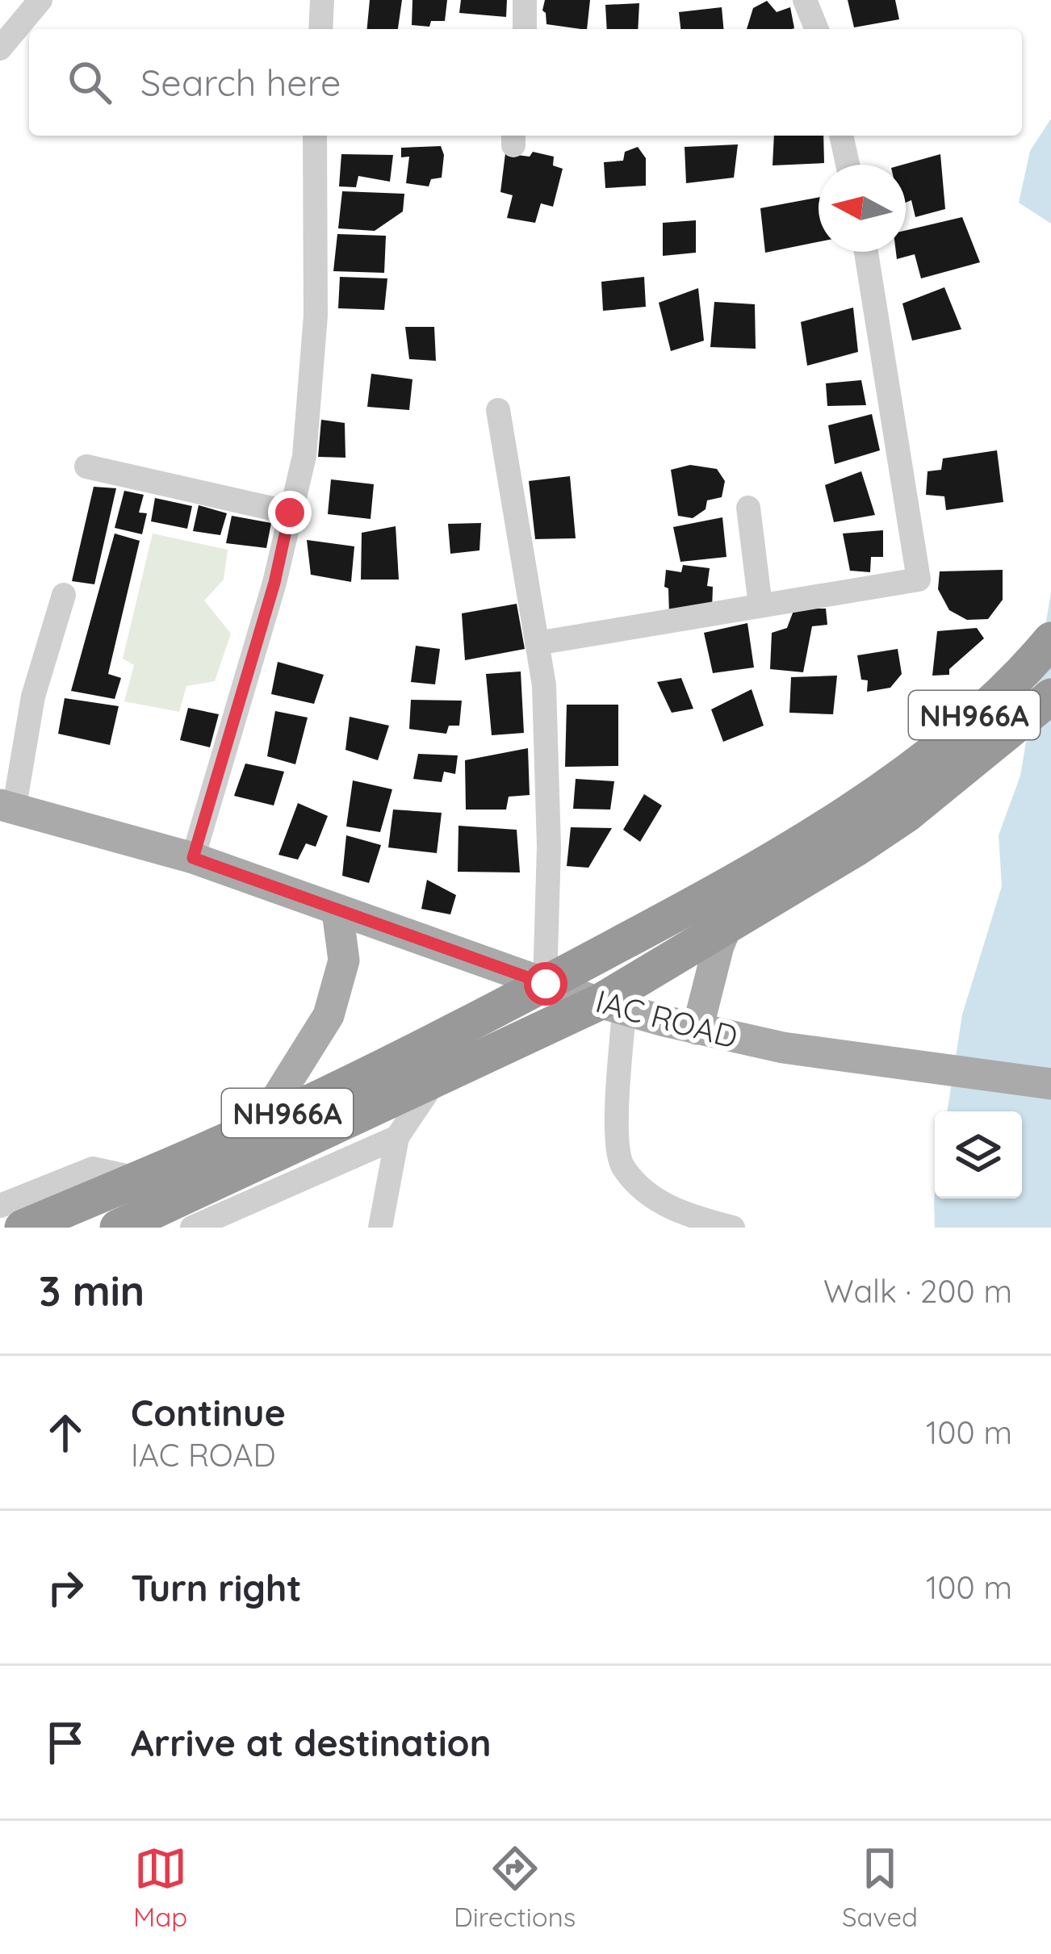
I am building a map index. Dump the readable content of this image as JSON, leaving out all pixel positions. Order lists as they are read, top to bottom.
{
  "streets": {
    "highway": ["NH966A"],
    "main road": ["IAC ROAD"]
  },
  "crossings": [
    ["NH966A", "IAC ROAD"]
  ],
  "north": "left",
  "page": {
    "search": "Search here",
    "heading": ["3 min", "Walk · 200 m"],
    "list": [
      ["Continue", "IAC ROAD", "100 m"],
      ["Turn right", "100 m"],
      "Arrive at destination"
    ],
    "nav": ["Map", "Directions", "Saved"]
  }
}
